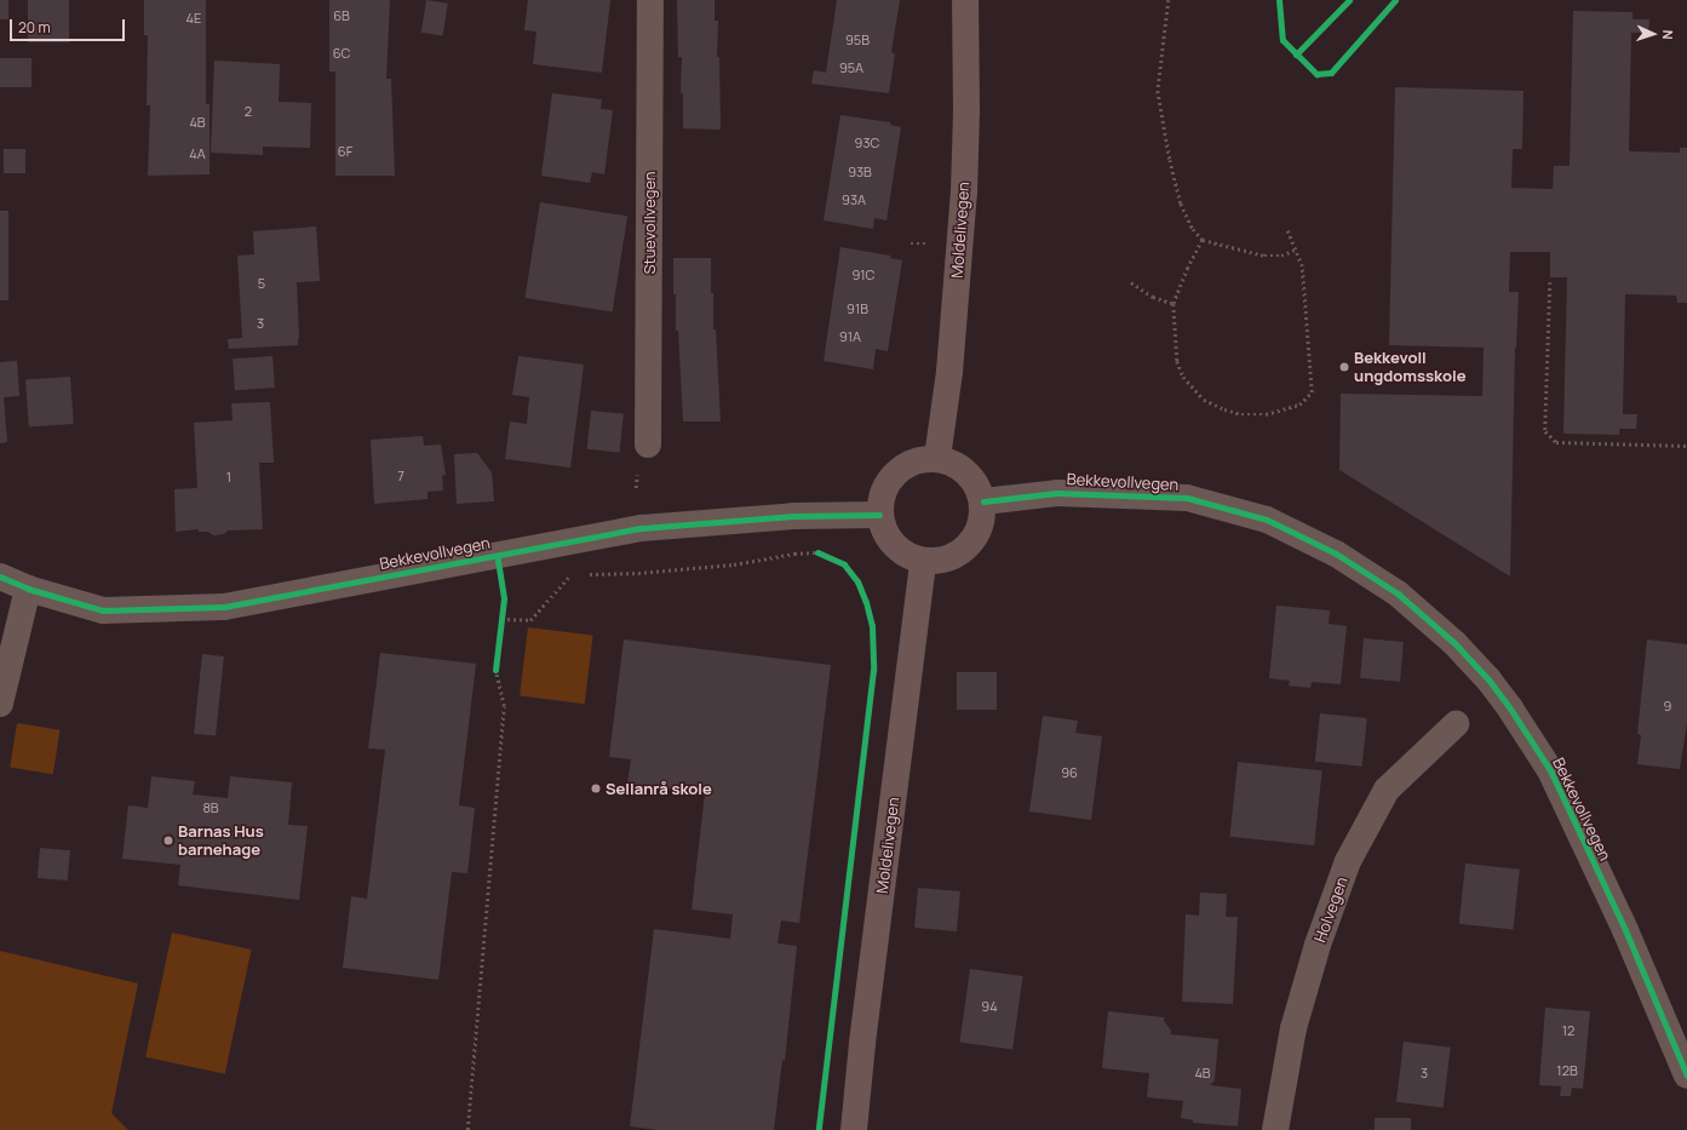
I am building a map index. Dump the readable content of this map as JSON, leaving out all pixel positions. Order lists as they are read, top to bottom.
{
  "streets": {
    "main road": ["Moldelivegen"],
    "street": ["Stuevollvegen", "Bekkevollvegen", "Holvegen"]
  },
  "crossings": [
    ["Moldelivegen", "Bekkevollvegen"]
  ],
  "places": ["Bekkevoll ungdomsskole", "Sellanrå skole", "Barnas Hus barnehage"],
  "house_numbers": [
    "6B",
    "4E",
    "95B",
    "6C",
    "95A",
    "2",
    "4B",
    "93C",
    "6F",
    "4A",
    "93B",
    "93A",
    "91C",
    "5",
    "91B",
    "3",
    "91A",
    "7",
    "1",
    "9",
    "96",
    "8B",
    "94",
    "12",
    "12B",
    "4B",
    "3"
  ],
  "scale_bar": "20 m",
  "north": "right"
}
